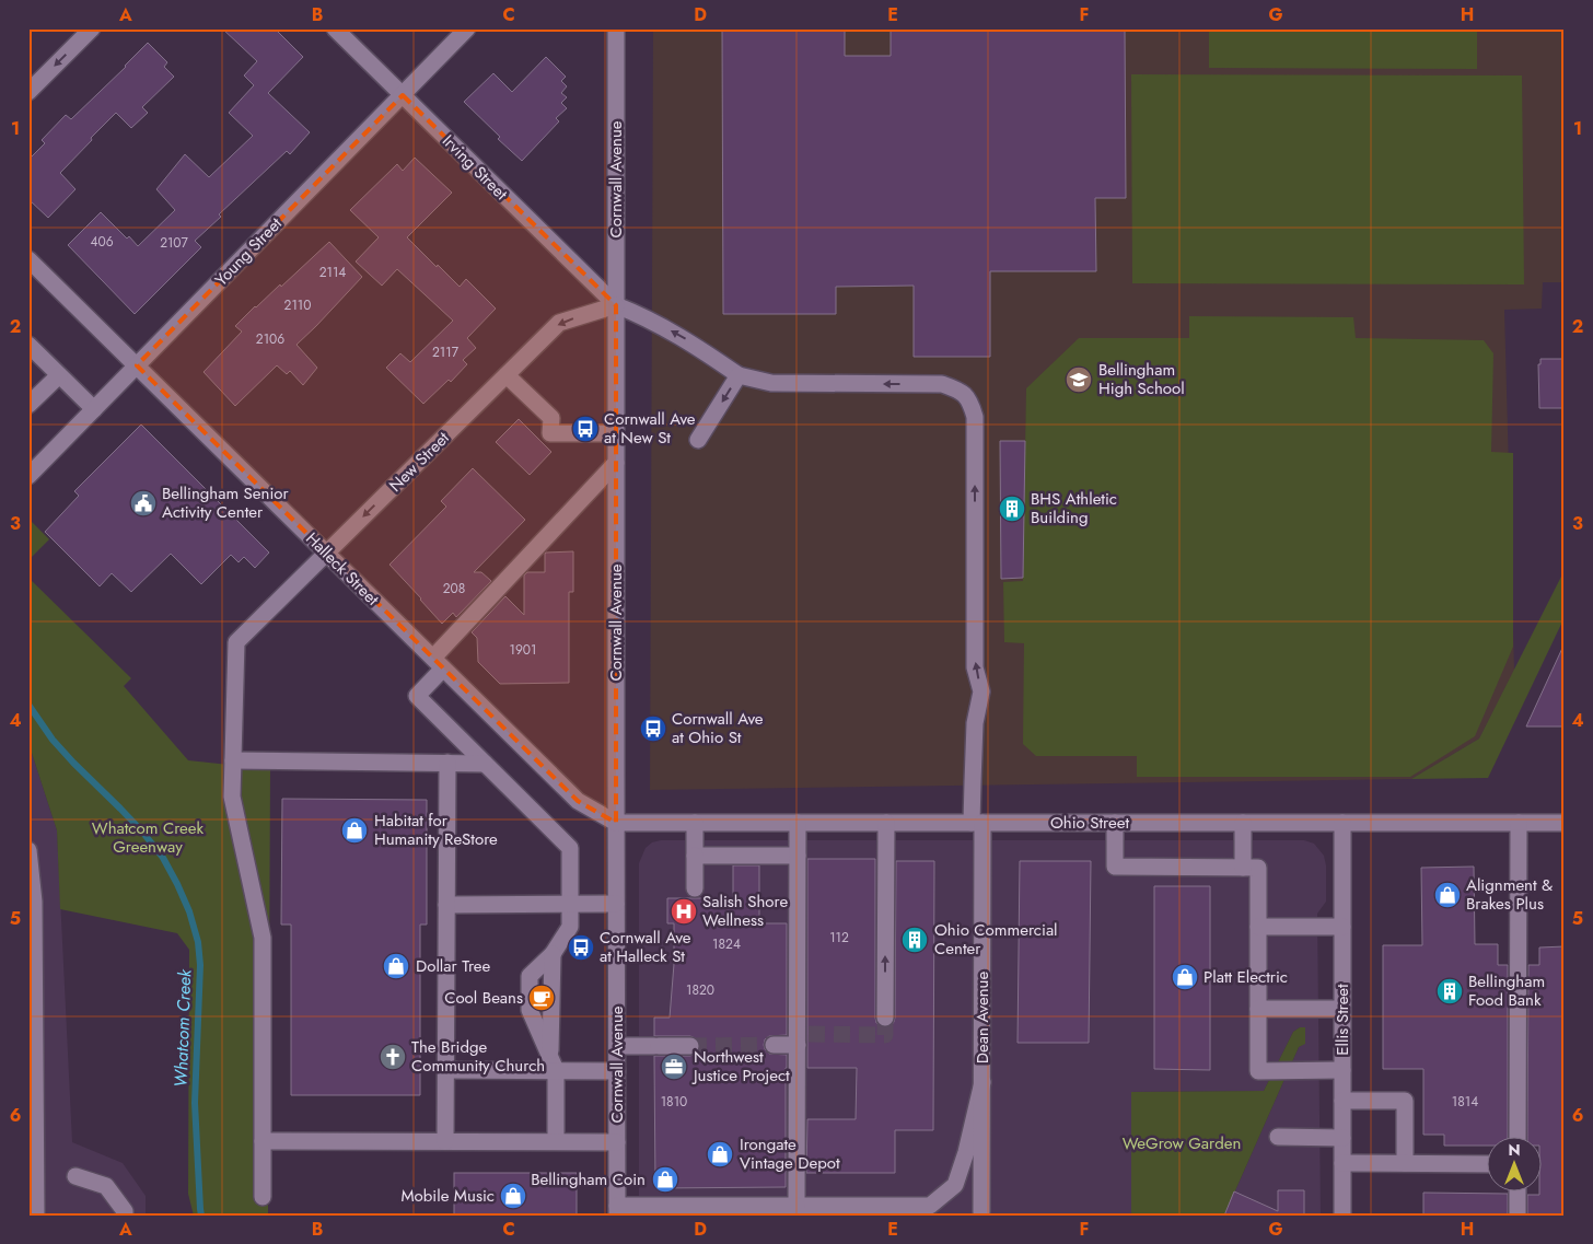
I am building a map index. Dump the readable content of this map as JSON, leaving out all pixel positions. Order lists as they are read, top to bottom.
{
  "streets": {
    "street": [
      "Irving Street",
      "Cornwall Avenue",
      "Young Street",
      "New Street",
      "Halleck Street",
      "Ohio Street",
      "Dean Avenue",
      "Ellis Street"
    ]
  },
  "crossings": [
    ["Irving Street", "Cornwall Avenue"],
    ["Irving Street", "Young Street"],
    ["Irving Street", "New Street"],
    ["Cornwall Avenue", "New Street"],
    ["Cornwall Avenue", "Halleck Street"],
    ["Cornwall Avenue", "Ohio Street"],
    ["Young Street", "Halleck Street"],
    ["New Street", "Halleck Street"],
    ["Halleck Street", "Ohio Street"],
    ["Ohio Street", "Dean Avenue"],
    ["Ohio Street", "Ellis Street"]
  ],
  "water": ["Whatcom Creek"],
  "parks": ["Whatcom Creek Greenway", "WeGrow Garden"],
  "places": {
    "school or university": ["Bellingham High School"],
    "bus stop": ["Cornwall Ave at New St", "Cornwall Ave at Ohio St", "Cornwall Ave at Halleck St"],
    "public building": ["Bellingham Senior Activity Center"],
    "building": ["BHS Athletic Building", "Ohio Commercial Center", "Bellingham Food Bank"],
    "shop": [
      "Habitat for Humanity ReStore",
      "Alignment & Brakes Plus",
      "Dollar Tree",
      "Platt Electric",
      "Irongate Vintage Depot",
      "Bellingham Coin",
      "Mobile Music"
    ],
    "hospital": ["Salish Shore Wellness"],
    "cafe": ["Cool Beans"],
    "church": ["The Bridge Community Church"],
    "office": ["Northwest Justice Project"]
  },
  "house_numbers": [
    "406",
    "2107",
    "2114",
    "2110",
    "2106",
    "2117",
    "208",
    "1901",
    "112",
    "1824",
    "1820",
    "1810",
    "1814"
  ],
  "north": "top",
  "grid": {
    "columns": [
      "A",
      "B",
      "C",
      "D",
      "E",
      "F",
      "G",
      "H"
    ],
    "rows": [
      "1",
      "2",
      "3",
      "4",
      "5",
      "6"
    ]
  }
}
